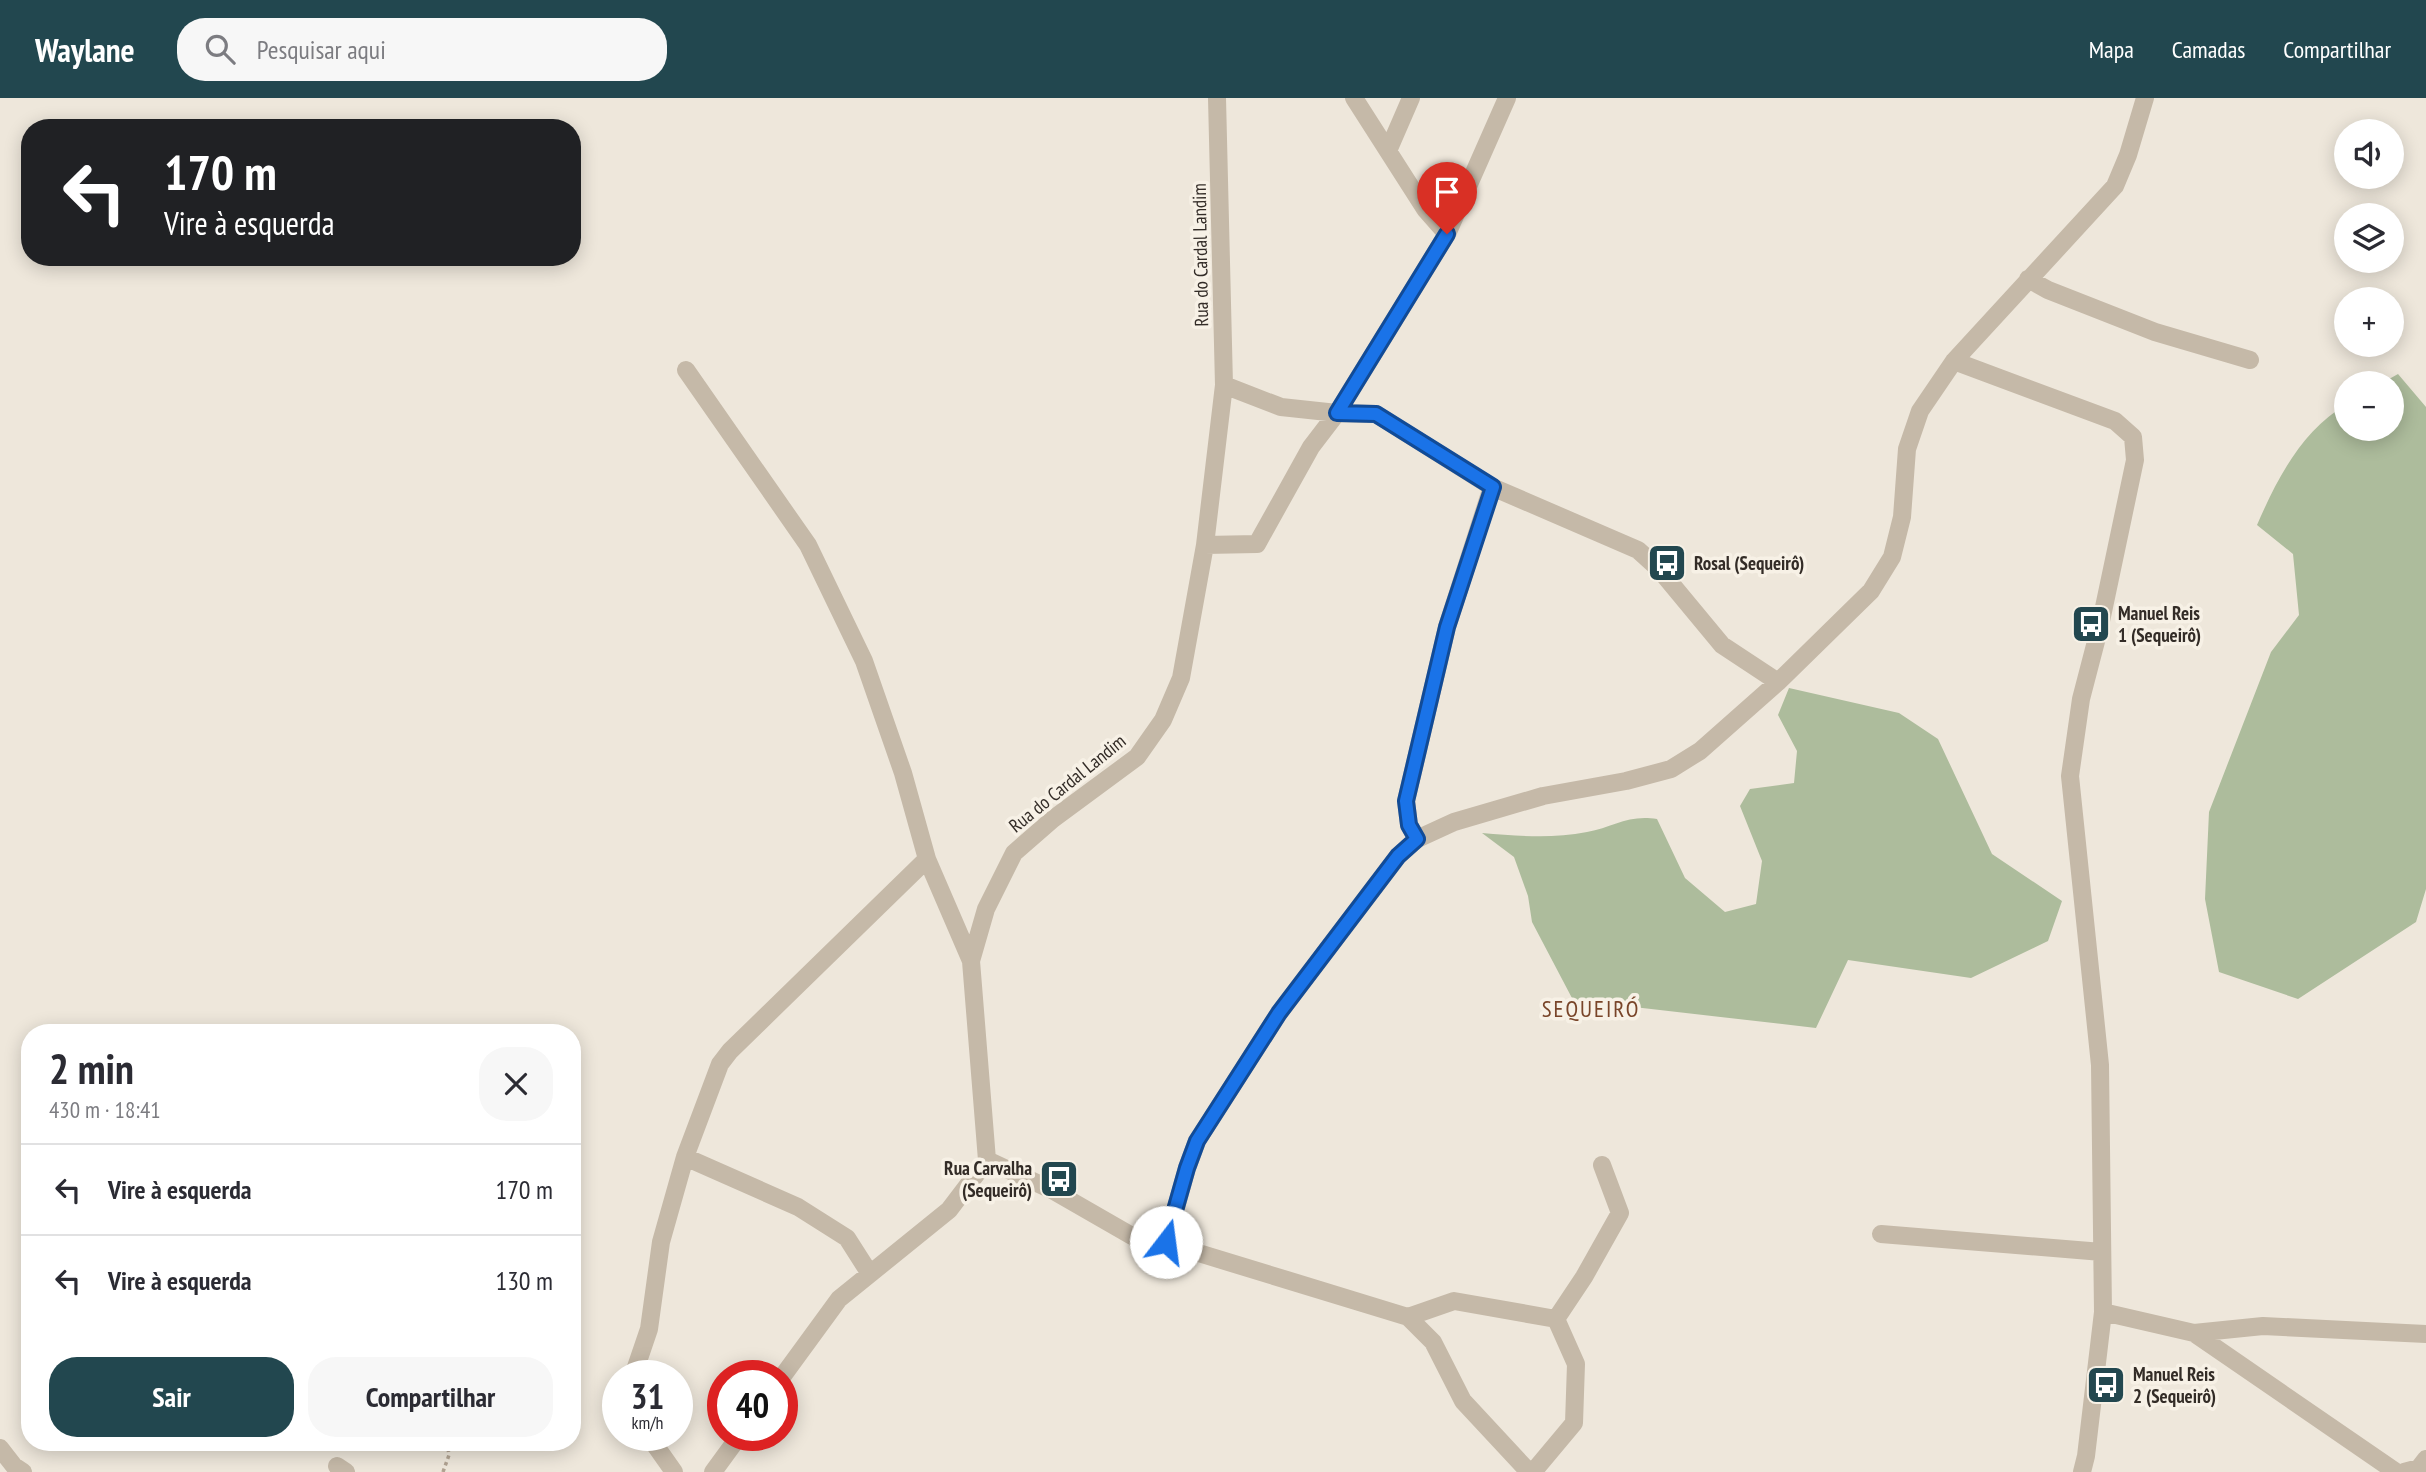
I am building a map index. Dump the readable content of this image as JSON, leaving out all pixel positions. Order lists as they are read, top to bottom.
{
  "streets": {
    "street": ["Rua do Cardal Landim"]
  },
  "districts": ["SEQUEIRÓ"],
  "places": {
    "bus stop": [
      "Rosal (Sequeirô)",
      "Manuel Reis 1 (Sequeirô)",
      "Rua Carvalha (Sequeirô)",
      "Manuel Reis 2 (Sequeirô)"
    ]
  },
  "page": {
    "header": "Waylane",
    "search": "Pesquisar aqui",
    "nav": ["Mapa", "Camadas", "Compartilhar"],
    "map_buttons": ["+", "−"],
    "turn": ["170 m", "Vire à esquerda"],
    "heading": ["2 min", "430 m · 18:41"],
    "list": [
      {
        "name": "Vire à esquerda",
        "value": "170 m"
      },
      {
        "name": "Vire à esquerda",
        "value": "130 m"
      }
    ],
    "buttons": ["Sair", "Compartilhar"],
    "speed": "31 km/h",
    "limit": "40"
  }
}
